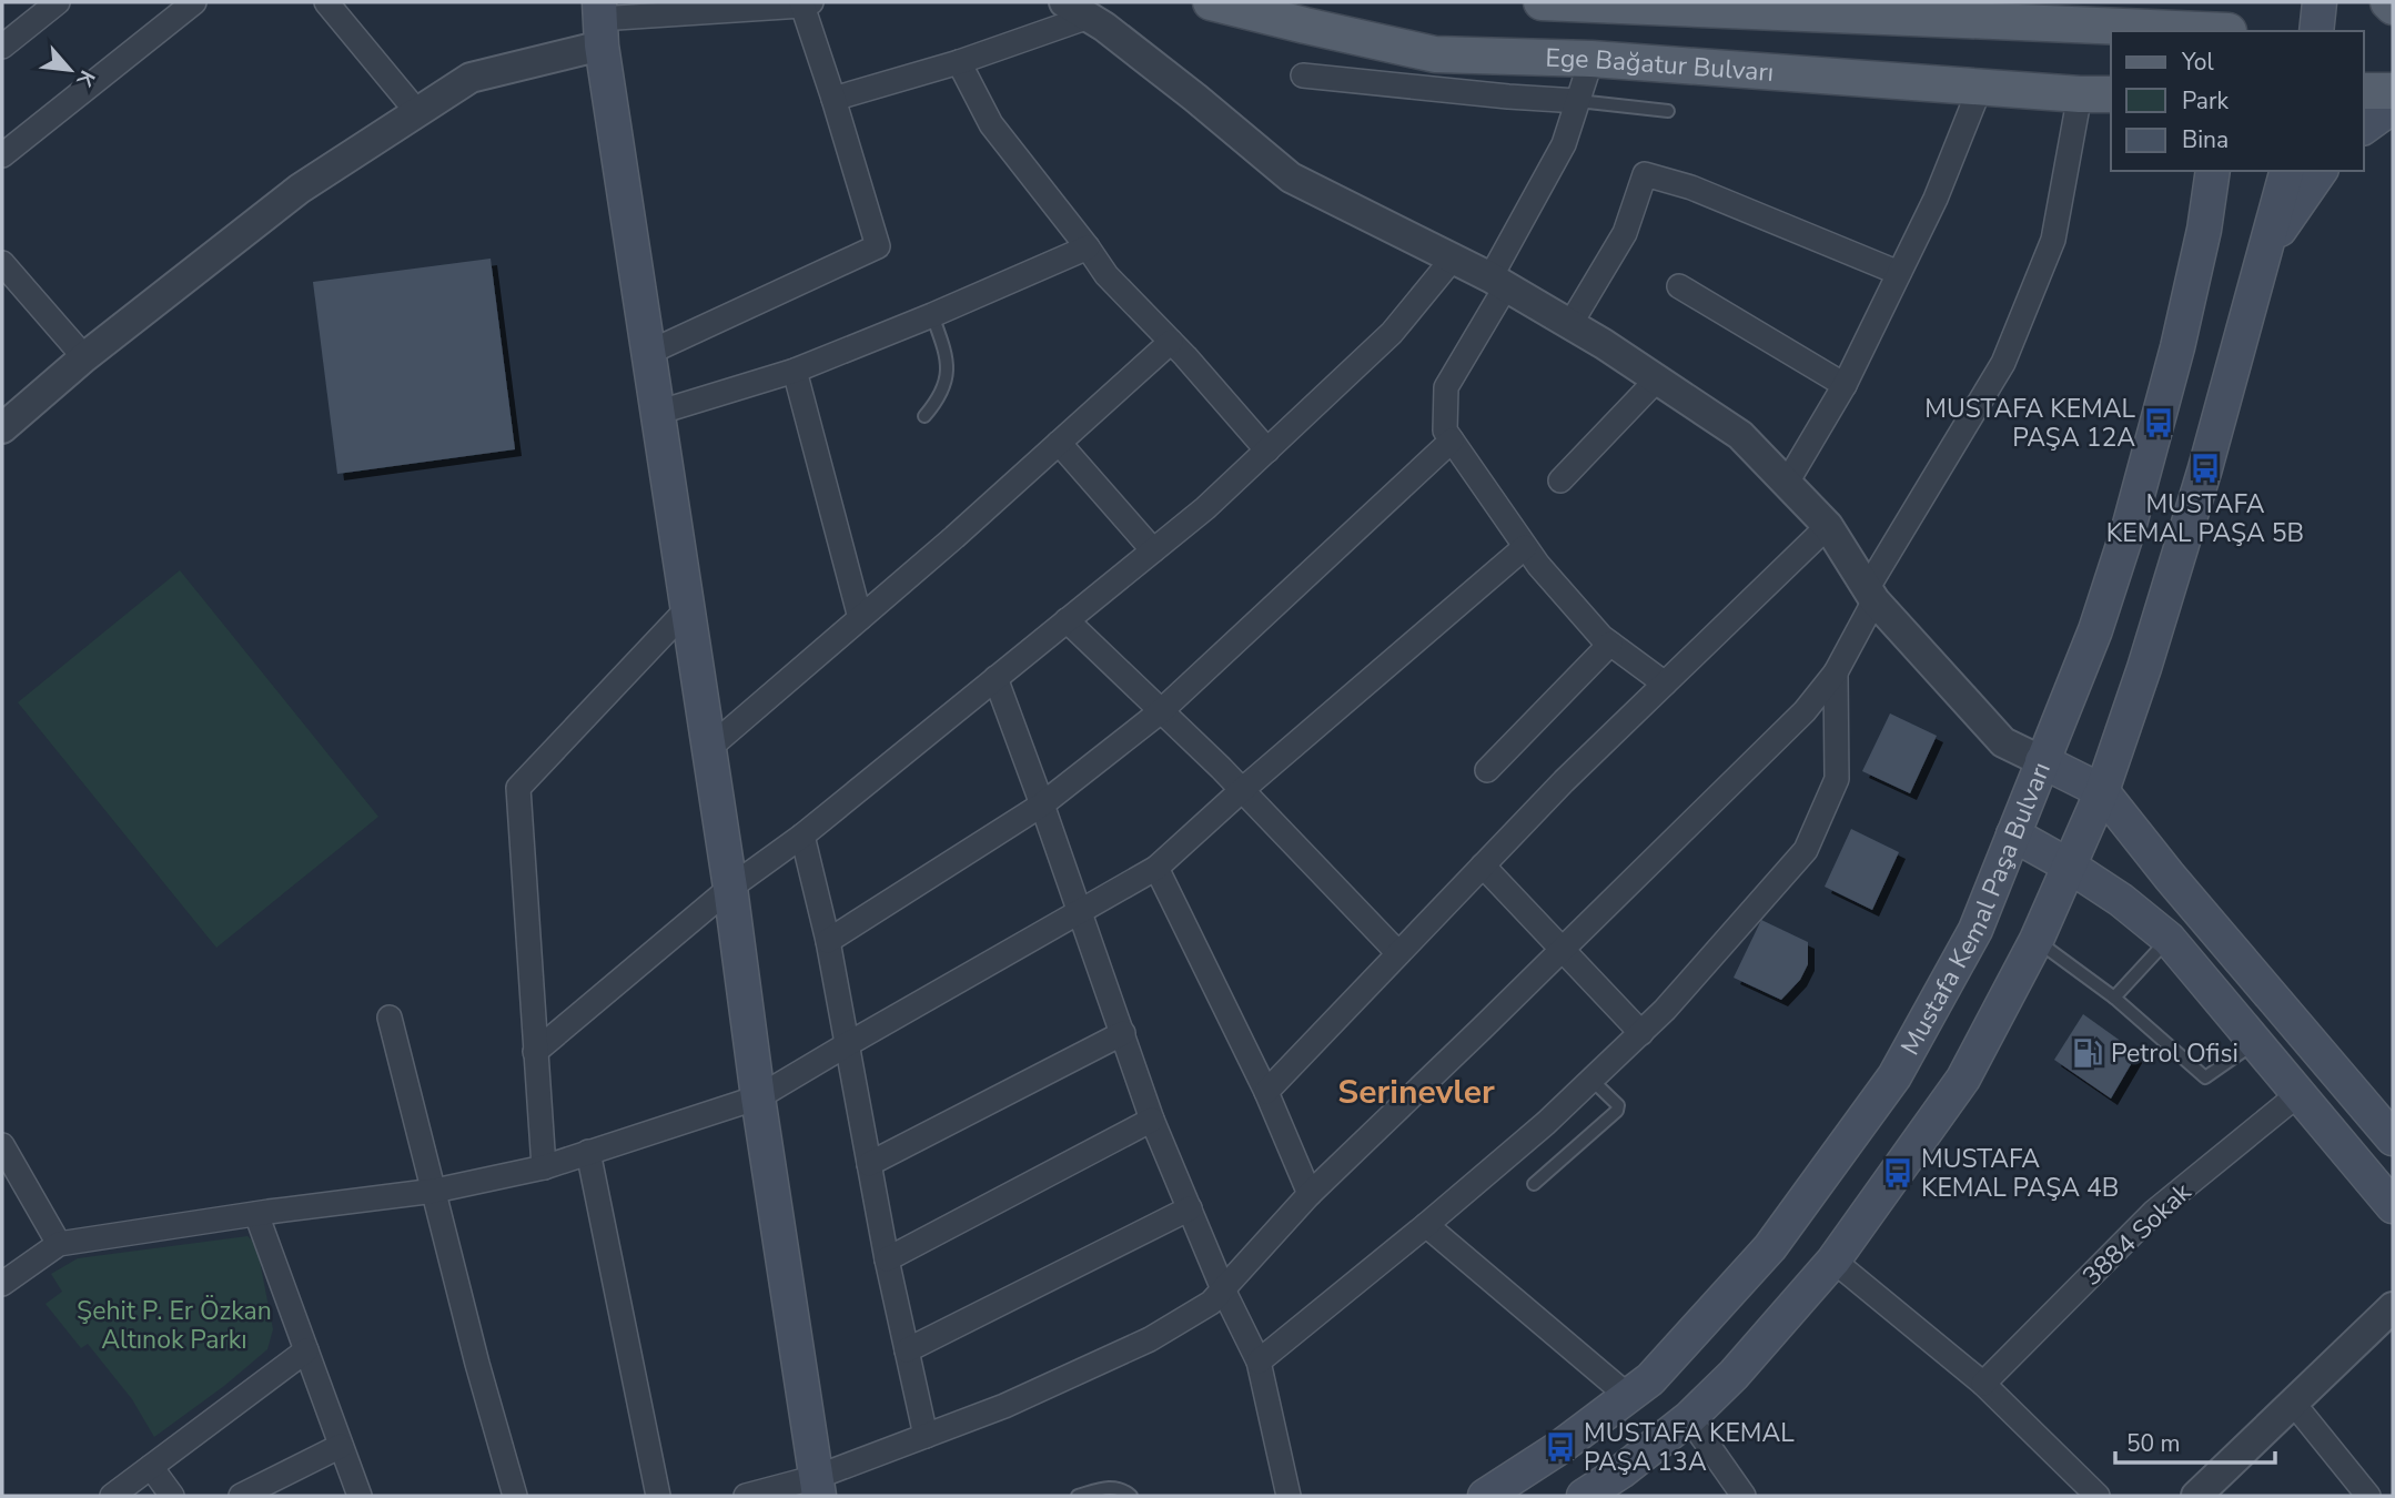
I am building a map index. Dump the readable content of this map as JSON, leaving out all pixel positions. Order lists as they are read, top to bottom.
{
  "streets": {
    "main road": ["Ege Bağatur Bulvarı", "Mustafa Kemal Paşa Bulvarı"],
    "street": ["3884 Sokak"]
  },
  "districts": ["Serinevler"],
  "parks": ["Şehit P. Er Özkan Altınok Parkı"],
  "places": {
    "bus stop": [
      "MUSTAFA KEMAL PAŞA 12A",
      "MUSTAFA KEMAL PAŞA 5B",
      "MUSTAFA KEMAL PAŞA 4B",
      "MUSTAFA KEMAL PAŞA 13A"
    ],
    "fuel station": ["Petrol Ofisi"]
  },
  "legend": ["Yol", "Park", "Bina"],
  "scale_bar": "50 m",
  "north": "bottom right"
}
